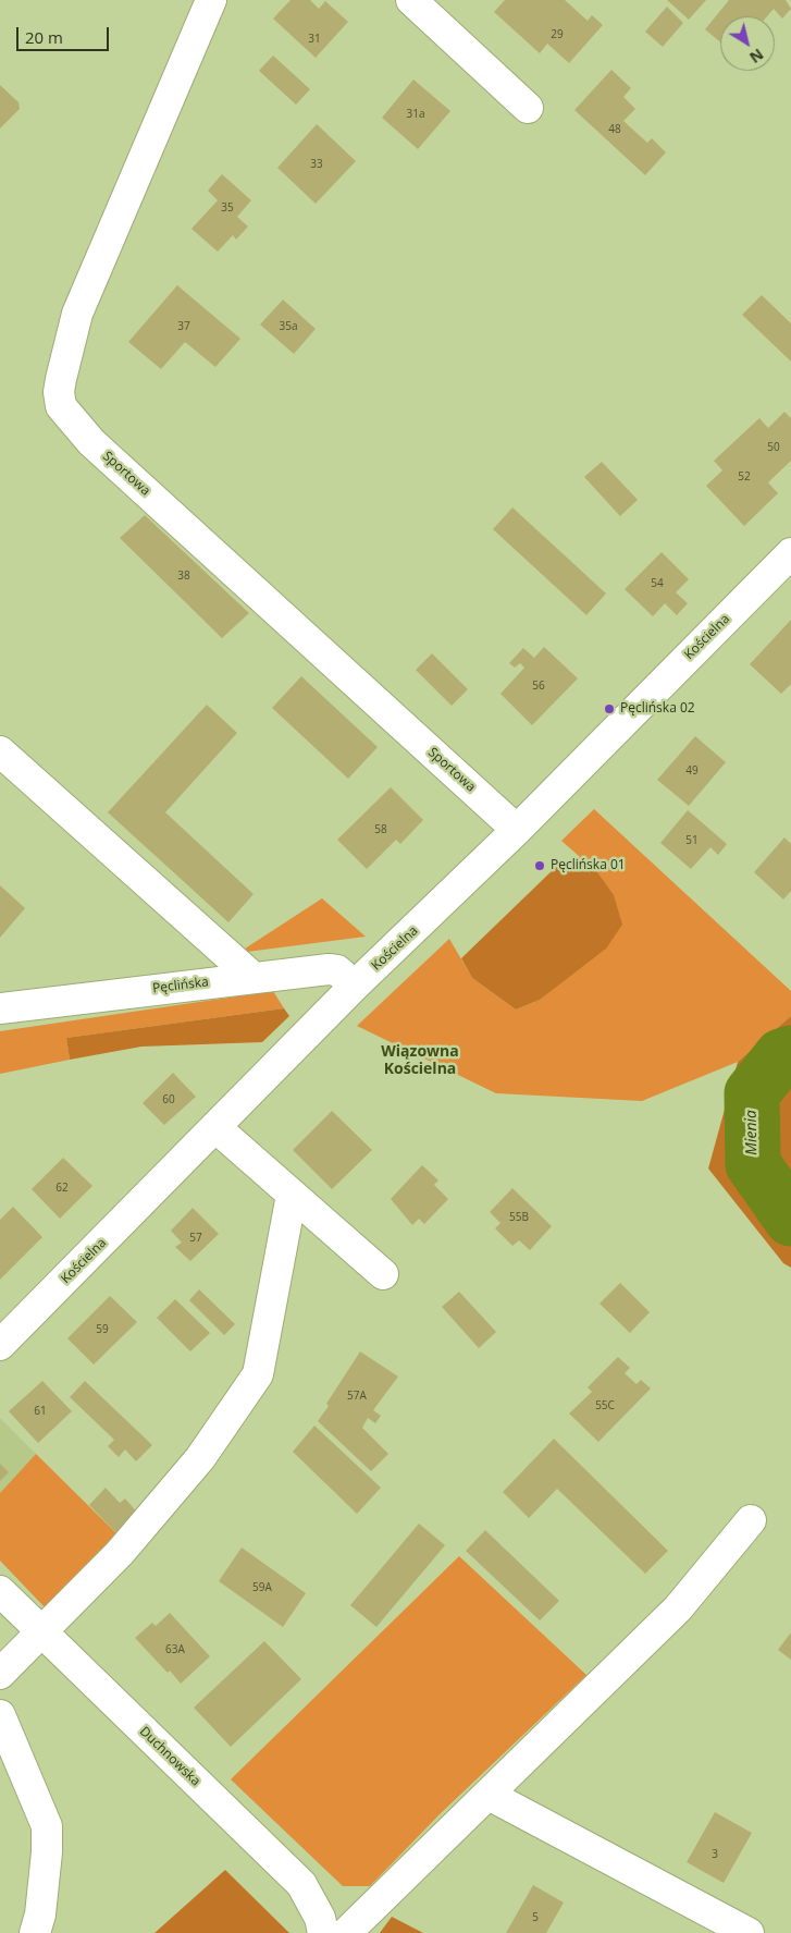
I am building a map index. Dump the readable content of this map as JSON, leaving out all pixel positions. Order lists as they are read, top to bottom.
{
  "streets": {
    "street": [
      "Sportowa",
      "Kościelna",
      "Pęclińska",
      "Duchnowska"
    ]
  },
  "crossings": [
    ["Sportowa", "Kościelna"],
    ["Kościelna", "Pęclińska"]
  ],
  "districts": ["Wiązowna Kościelna"],
  "water": ["Mienia"],
  "places": ["Pęclińska 02", "Pęclińska 01"],
  "house_numbers": [
    "29",
    "31",
    "31a",
    "48",
    "33",
    "35",
    "37",
    "35a",
    "50",
    "52",
    "38",
    "54",
    "56",
    "49",
    "58",
    "51",
    "60",
    "62",
    "55B",
    "57",
    "59",
    "57A",
    "55C",
    "61",
    "59A",
    "63A",
    "3",
    "5"
  ],
  "scale_bar": "20 m",
  "north": "bottom right"
}
